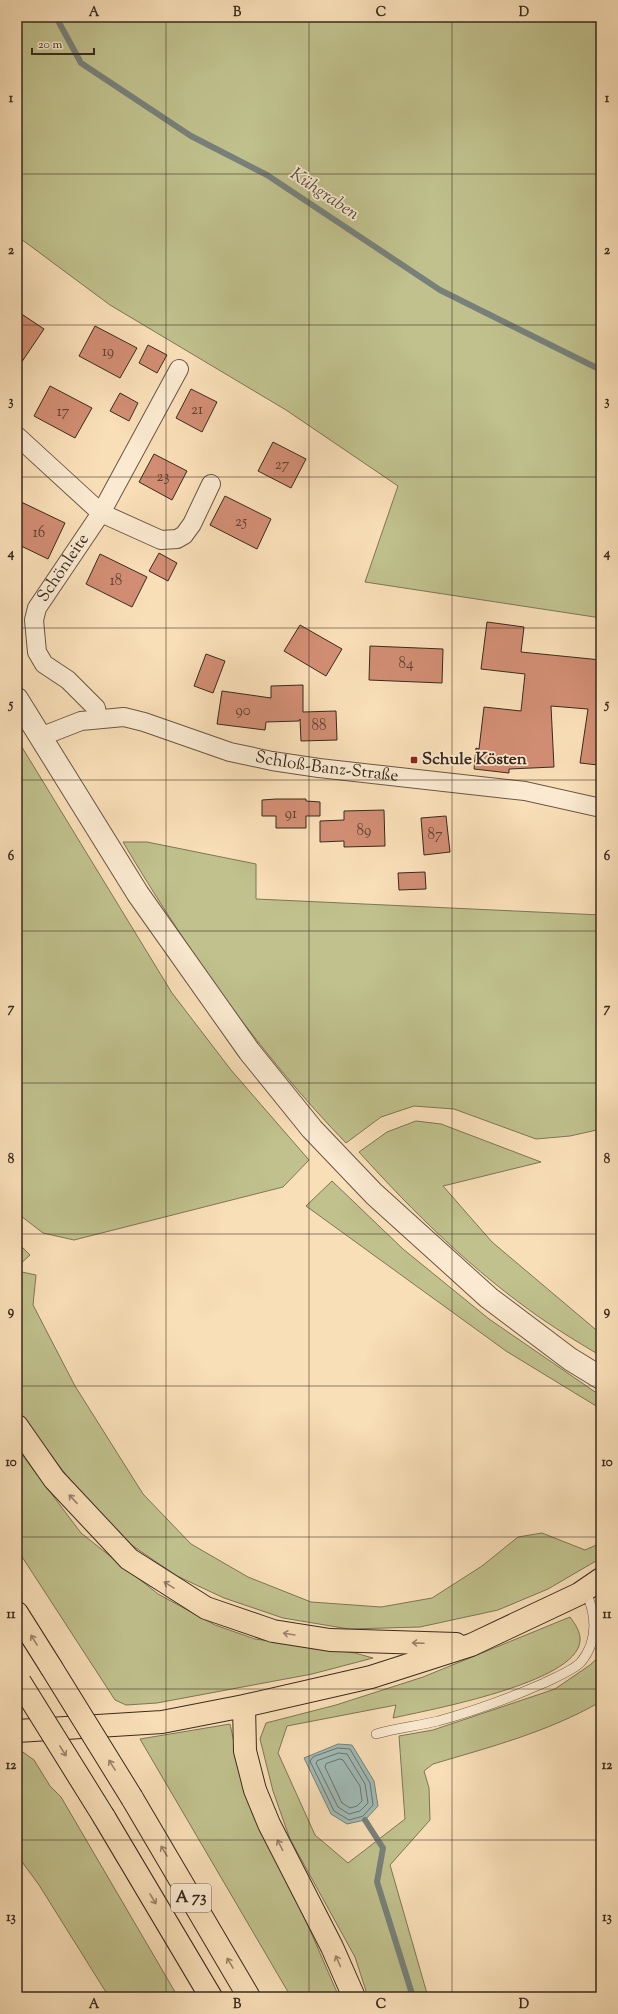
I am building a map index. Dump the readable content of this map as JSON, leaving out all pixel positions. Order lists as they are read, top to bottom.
{
  "streets": {
    "highway": ["A 73"],
    "street": ["Schönleite", "Schloß-Banz-Straße"]
  },
  "crossings": [
    ["Schönleite", "Schloß-Banz-Straße"]
  ],
  "water": ["Kühgraben"],
  "places": {
    "transit": ["Schule Kösten"]
  },
  "house_numbers": [
    "19",
    "21",
    "17",
    "27",
    "23",
    "25",
    "16",
    "18",
    "84",
    "90",
    "88",
    "91",
    "89",
    "87"
  ],
  "scale_bar": "20 m",
  "grid": {
    "columns": [
      "A",
      "B",
      "C",
      "D"
    ],
    "rows": [
      "1",
      "2",
      "3",
      "4",
      "5",
      "6",
      "7",
      "8",
      "9",
      "10",
      "11",
      "12",
      "13"
    ]
  }
}
